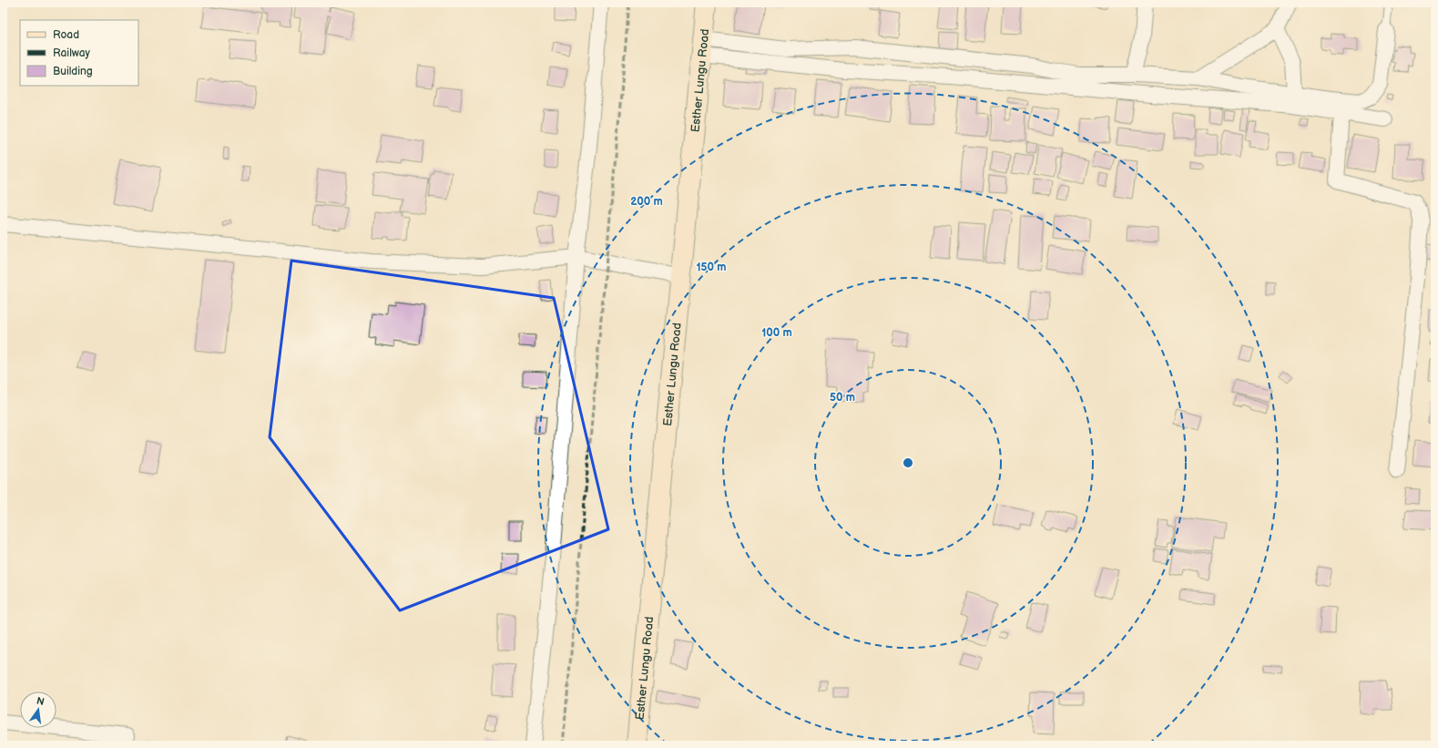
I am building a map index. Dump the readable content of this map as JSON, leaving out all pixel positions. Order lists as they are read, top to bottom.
{
  "streets": {
    "street": ["Esther Lungu Road"]
  },
  "legend": ["Road", "Railway", "Building"],
  "north": "top",
  "rings": [
    "200 m",
    "150 m",
    "100 m",
    "50 m"
  ]
}
